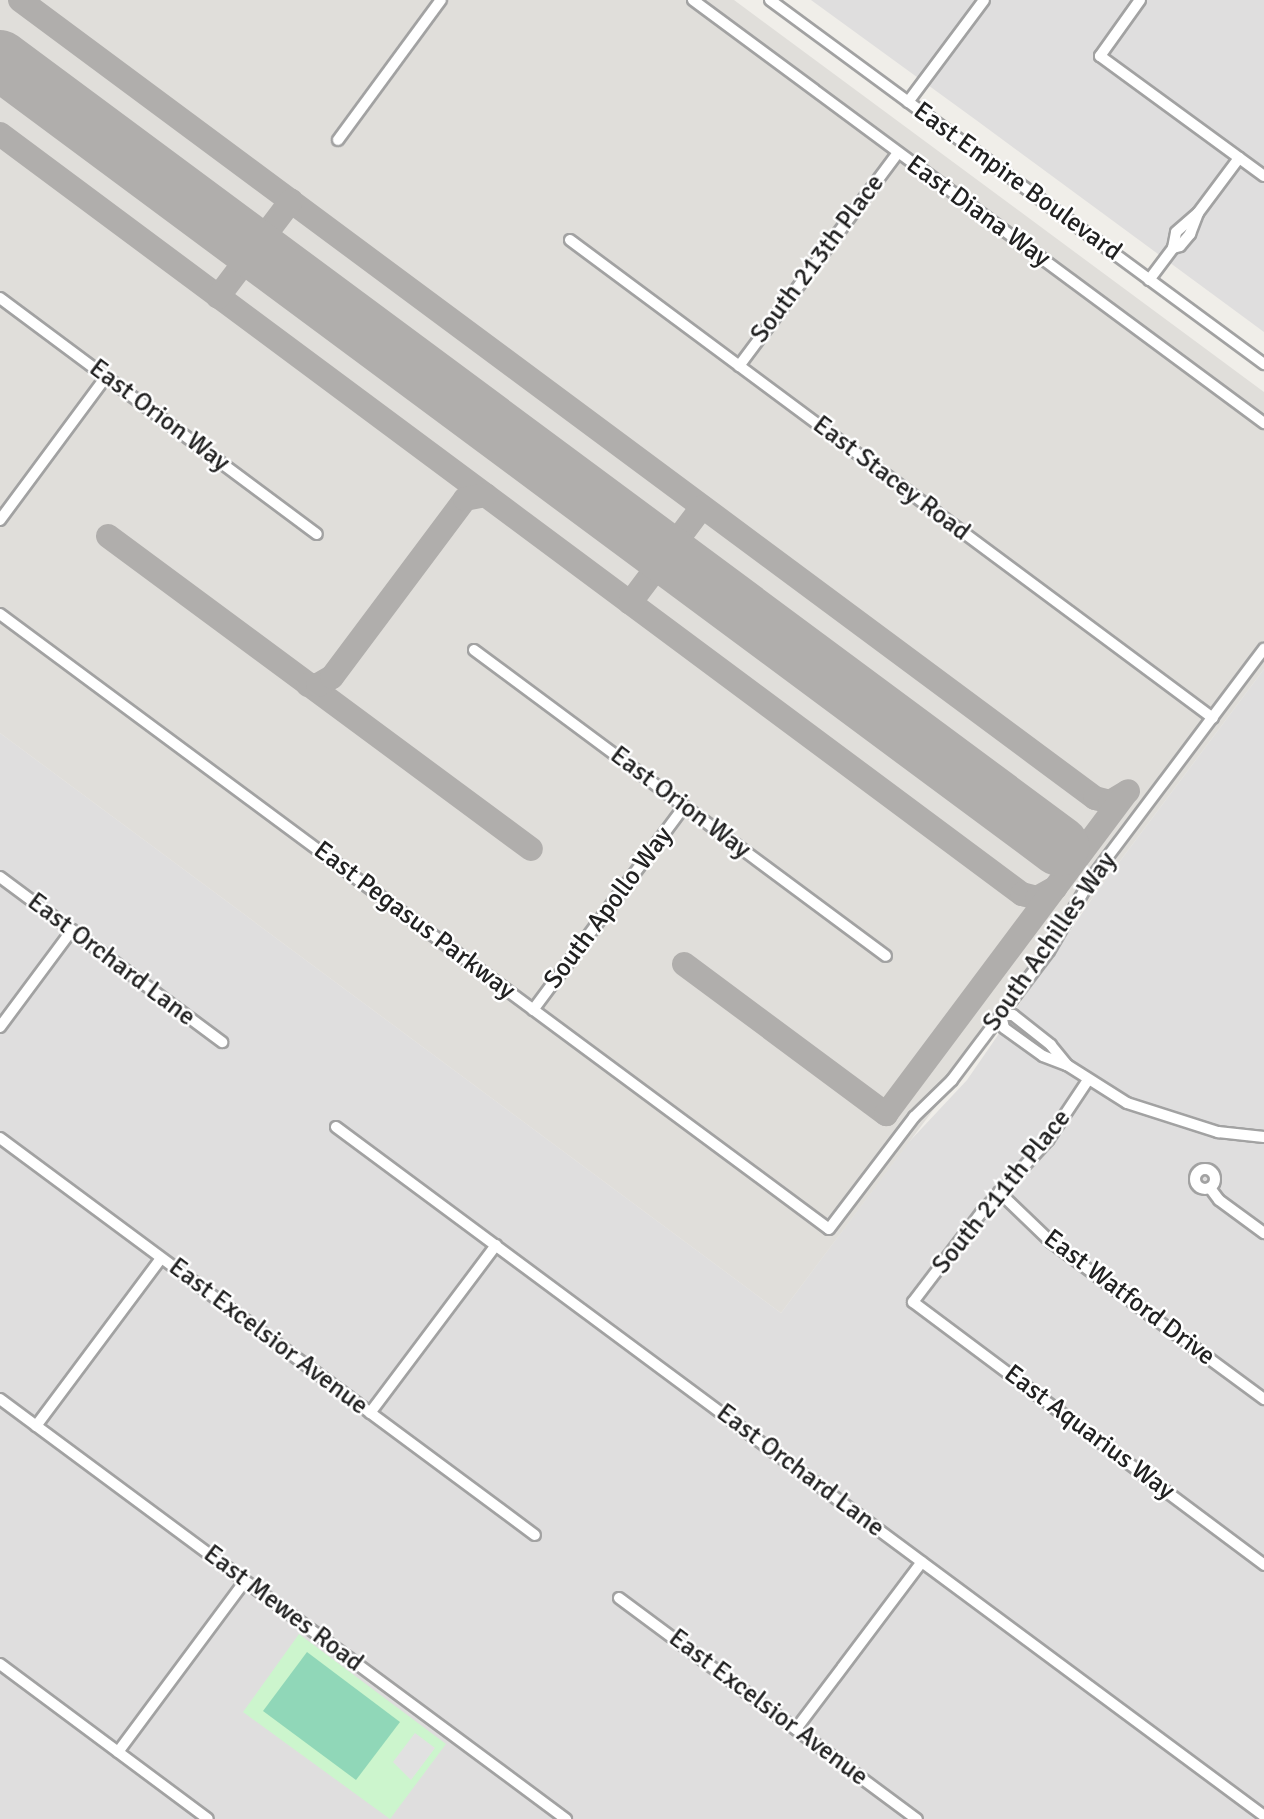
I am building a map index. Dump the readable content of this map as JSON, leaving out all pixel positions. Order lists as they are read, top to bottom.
{
  "streets": {
    "street": [
      "East Empire Boulevard",
      "East Diana Way",
      "South 213th Place",
      "East Orion Way",
      "East Stacey Road",
      "South Apollo Way",
      "East Pegasus Parkway",
      "South Achilles Way",
      "East Orchard Lane",
      "South 211th Place",
      "East Watford Drive",
      "East Excelsior Avenue",
      "East Aquarius Way",
      "East Mewes Road"
    ]
  },
  "crossings": [
    ["East Diana Way", "South 213th Place"],
    ["South 213th Place", "East Stacey Road"],
    ["East Orion Way", "South Apollo Way"],
    ["East Stacey Road", "South Achilles Way"],
    ["South Apollo Way", "East Pegasus Parkway"],
    ["East Pegasus Parkway", "South Achilles Way"],
    ["South 211th Place", "East Watford Drive"],
    ["South 211th Place", "East Aquarius Way"]
  ]
}
